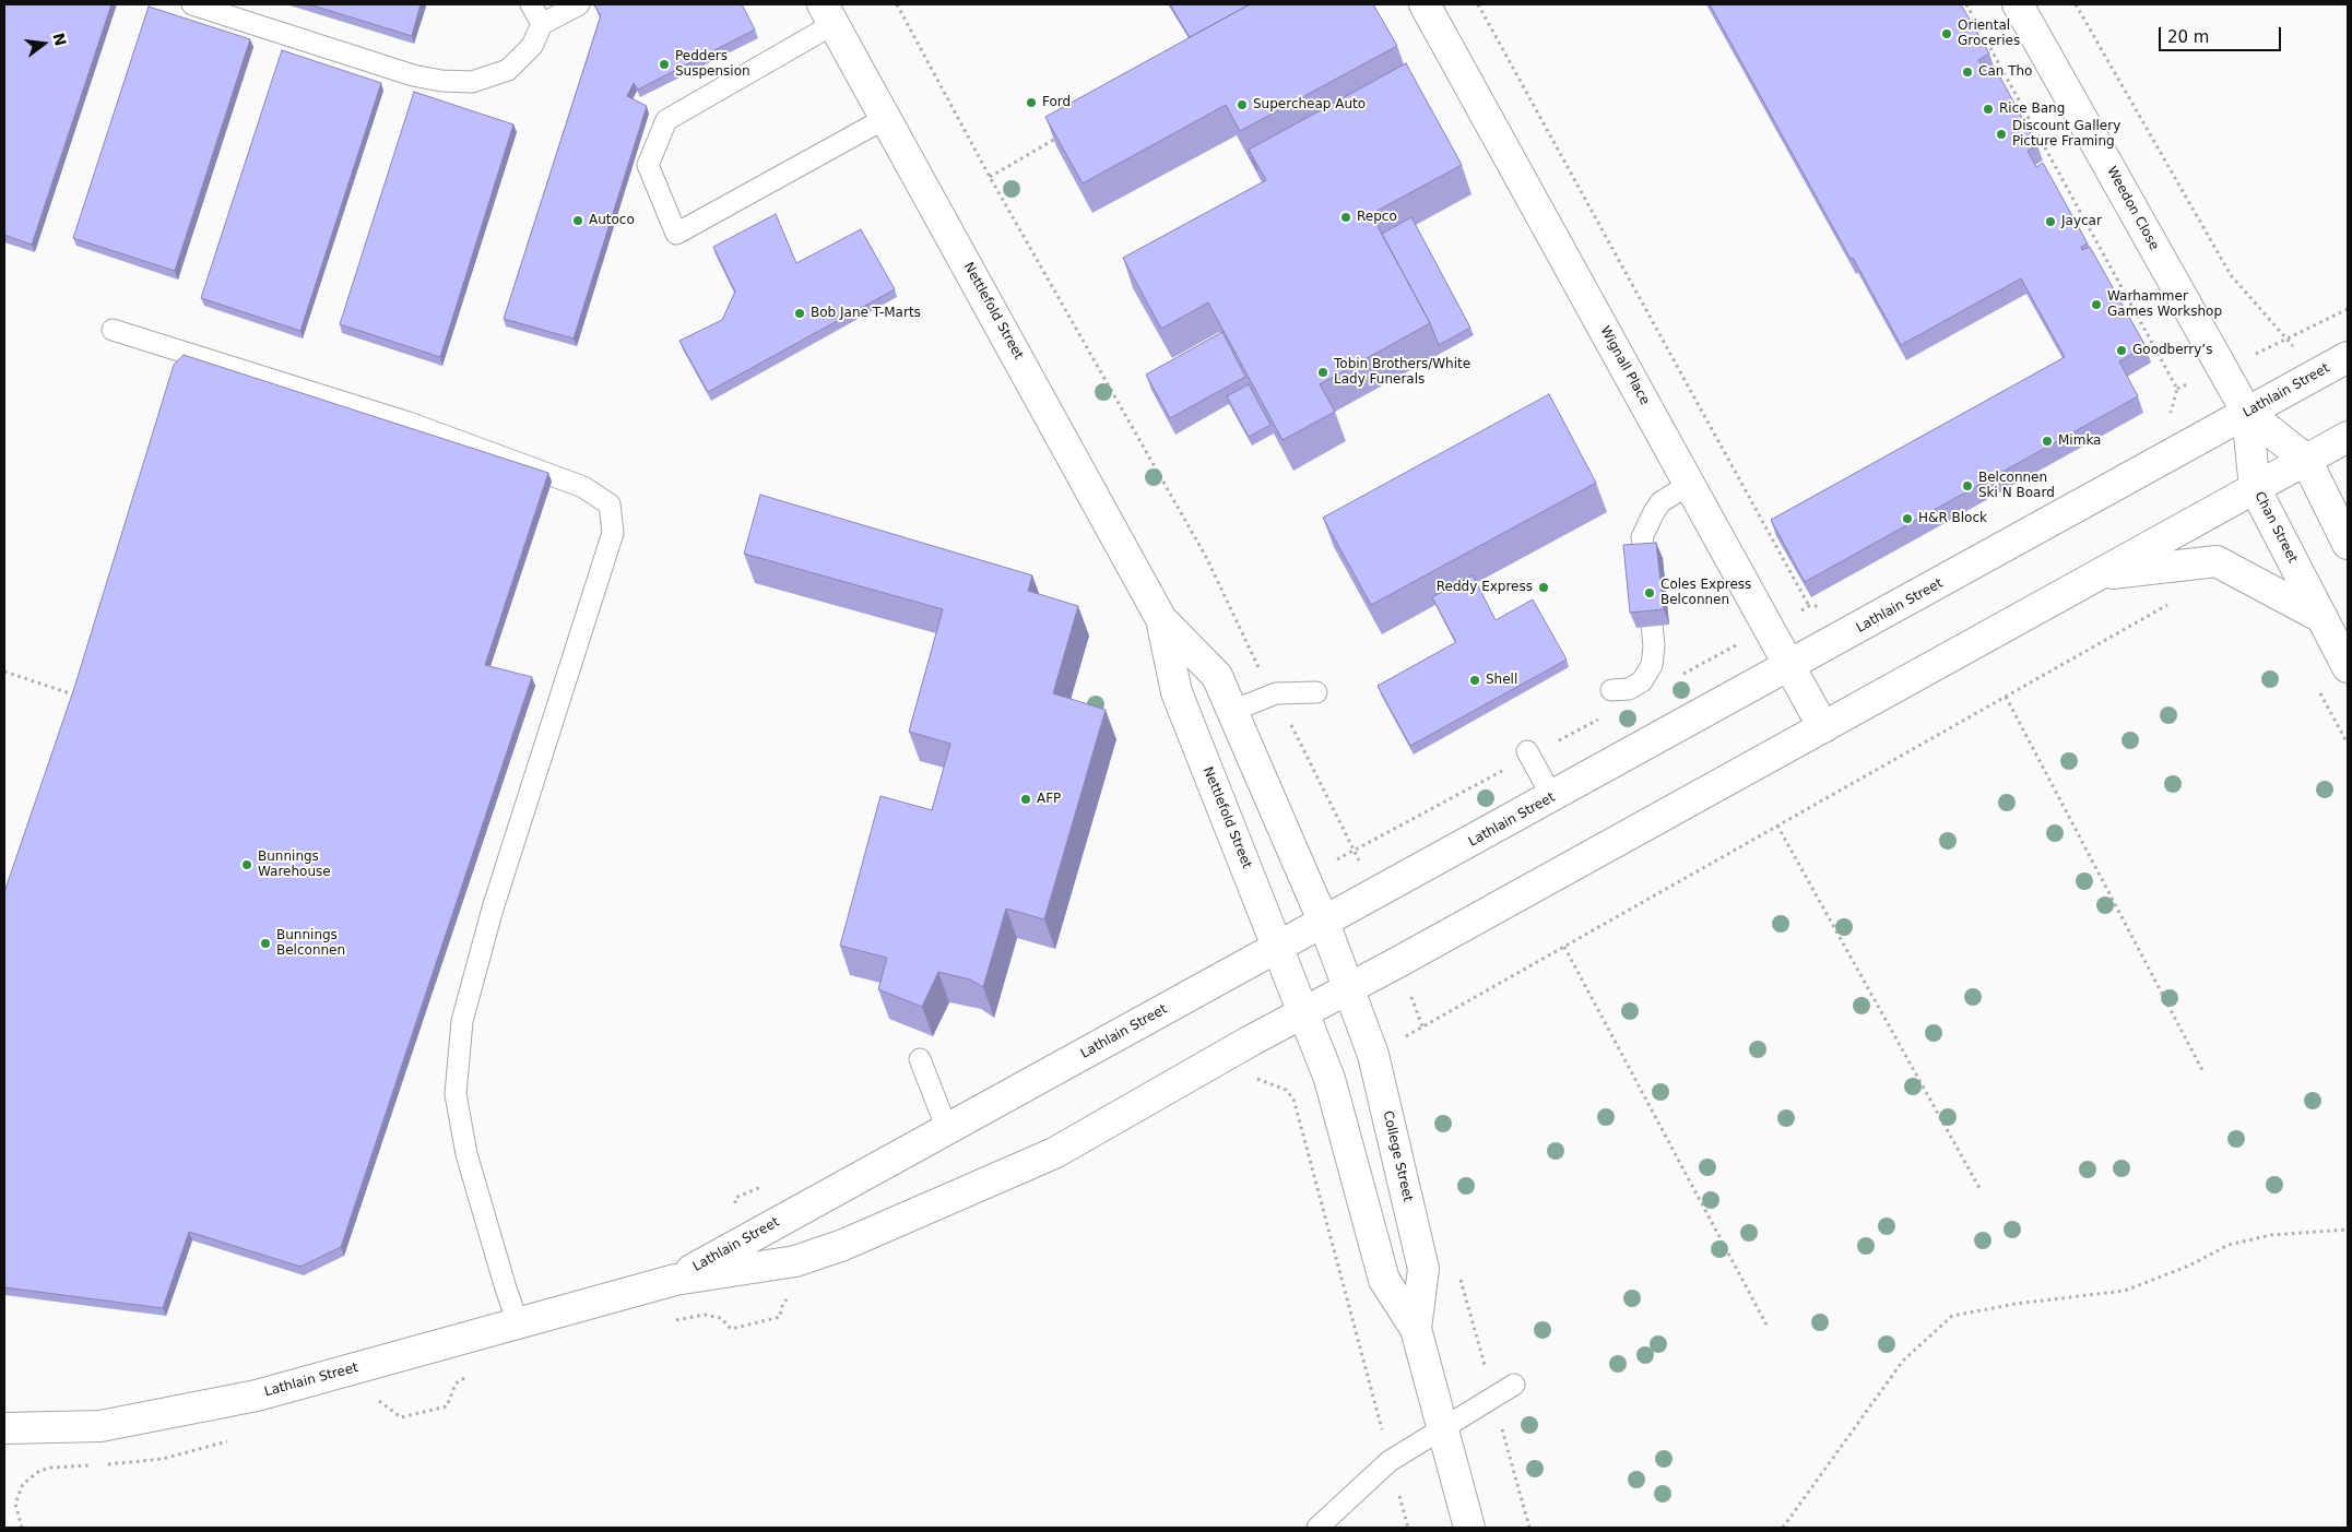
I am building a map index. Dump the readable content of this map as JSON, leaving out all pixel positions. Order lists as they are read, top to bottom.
{
  "streets": {
    "street": [
      "Weedon Close",
      "Nettlefold Street",
      "Wignall Place",
      "Lathlain Street",
      "Chan Street",
      "College Street"
    ]
  },
  "crossings": [
    ["Weedon Close", "Lathlain Street"],
    ["Weedon Close", "Chan Street"],
    ["Nettlefold Street", "Lathlain Street"],
    ["Nettlefold Street", "College Street"],
    ["Wignall Place", "Lathlain Street"],
    ["Lathlain Street", "Chan Street"],
    ["Lathlain Street", "College Street"]
  ],
  "places": [
    "Oriental Groceries",
    "Pedders Suspension",
    "Can Tho",
    "Ford",
    "Supercheap Auto",
    "Rice Bang",
    "Discount Gallery Picture Framing",
    "Repco",
    "Autoco",
    "Jaycar",
    "Warhammer Games Workshop",
    "Bob Jane T-Marts",
    "Goodberry’s",
    "Tobin Brothers/White Lady Funerals",
    "Mimka",
    "Belconnen Ski N Board",
    "H&R Block",
    "Reddy Express",
    "Coles Express Belconnen",
    "Shell",
    "AFP",
    "Bunnings Warehouse",
    "Bunnings Belconnen"
  ],
  "scale_bar": "20 m",
  "north": "right"
}
